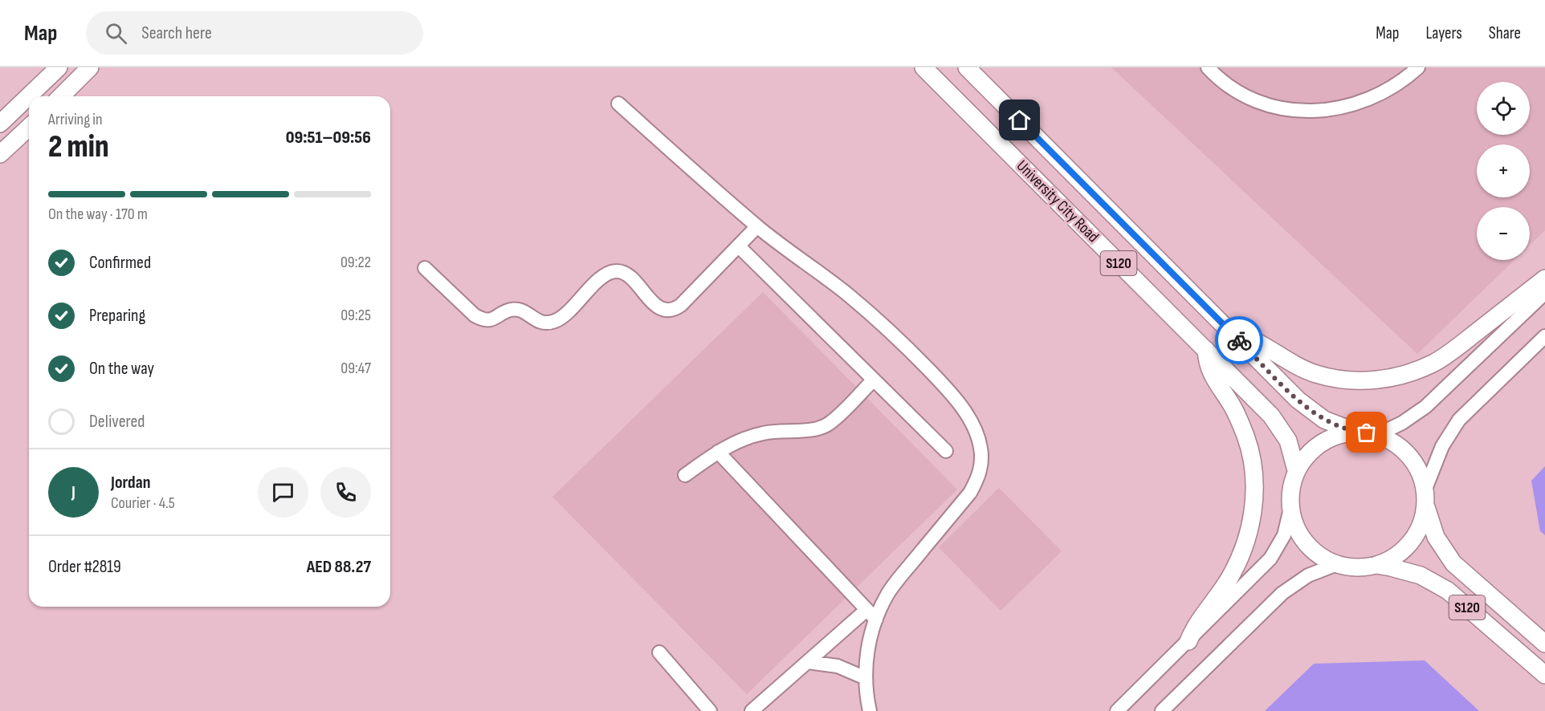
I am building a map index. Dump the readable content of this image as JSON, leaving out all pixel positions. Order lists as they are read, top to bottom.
{
  "streets": {
    "main road": ["University City Road", "S120"]
  },
  "crossings": [
    ["University City Road", "S120"]
  ],
  "page": {
    "header": "Map",
    "search": "Search here",
    "nav": ["Map", "Layers", "Share"],
    "map_buttons": ["+", "−"],
    "heading": ["2 min", "Arriving in", "09:51–09:56"],
    "panel": [
      "Jordan",
      "Courier · 4.5",
      "Order #2819",
      "AED 88.27"
    ],
    "bar": "On the way · 170 m",
    "list": [
      ["Confirmed", "09:22"],
      ["Preparing", "09:25"],
      ["On the way", "09:47"],
      "Delivered"
    ],
    "round": "J"
  }
}
